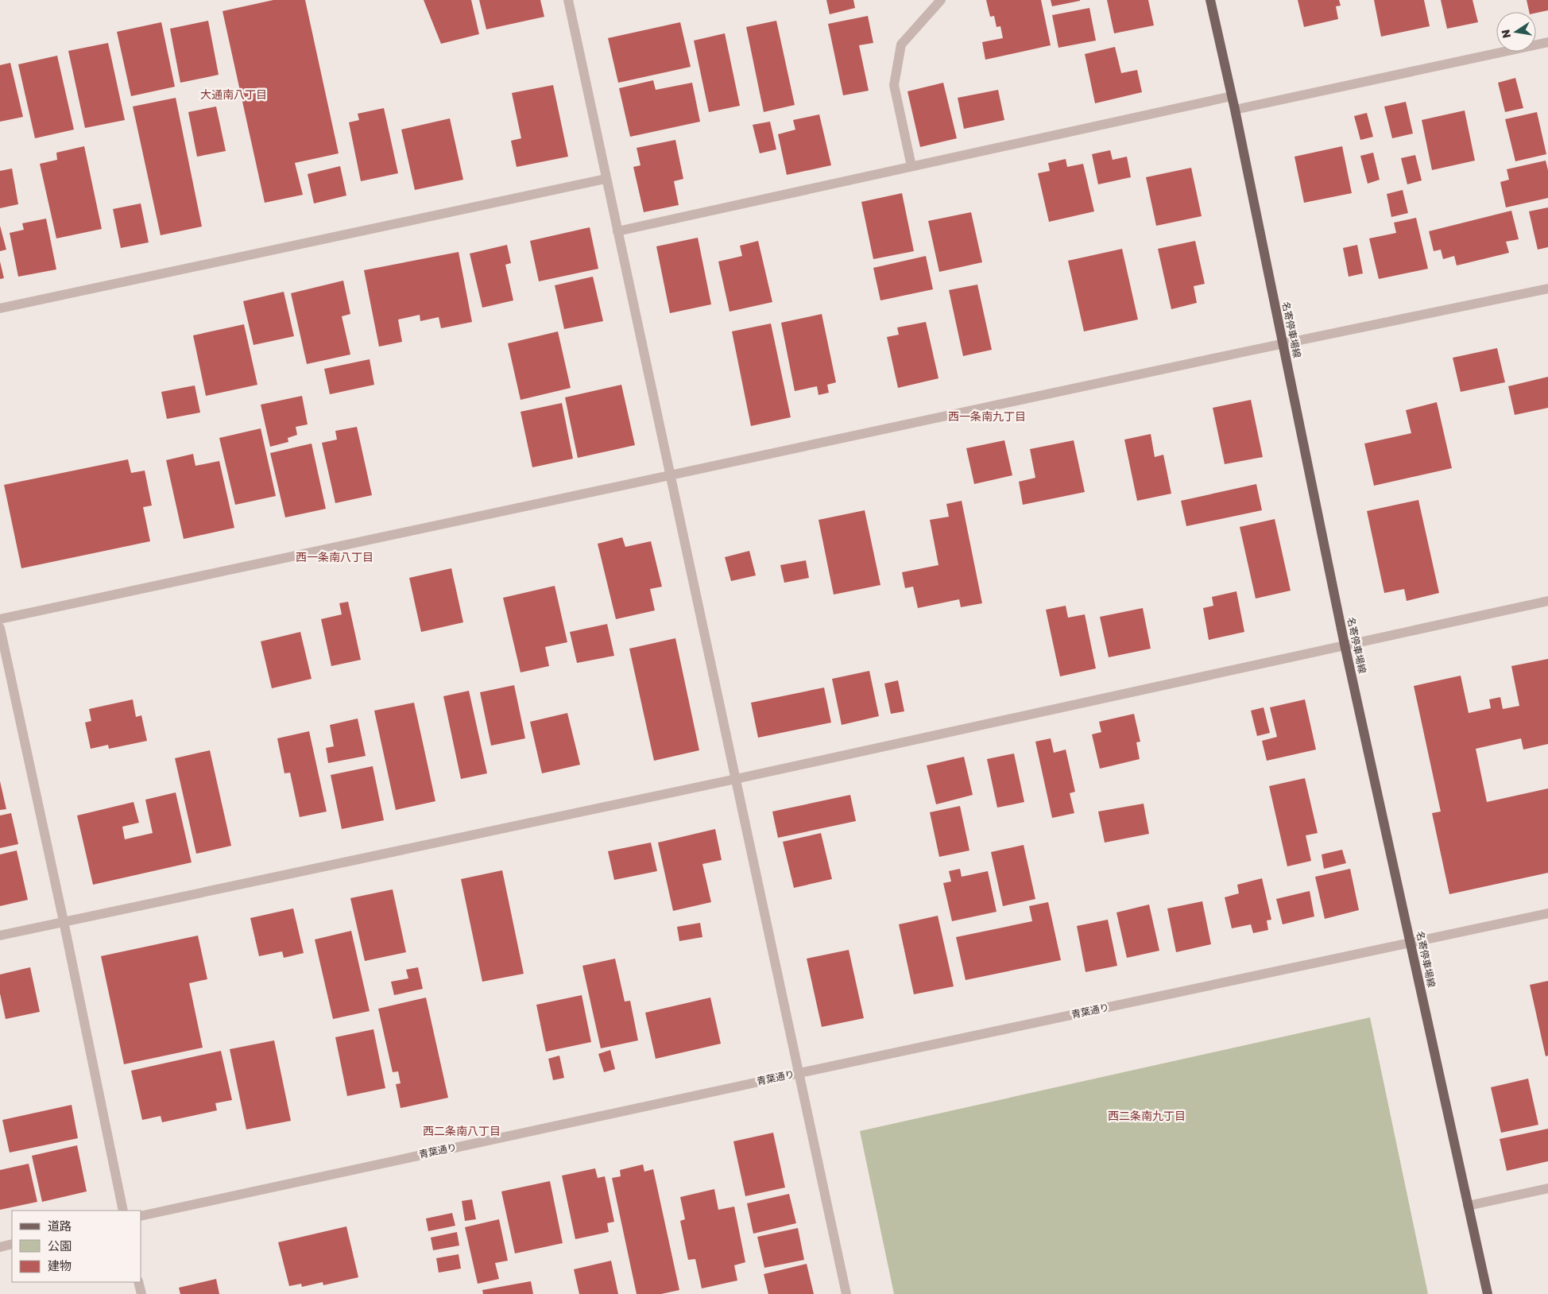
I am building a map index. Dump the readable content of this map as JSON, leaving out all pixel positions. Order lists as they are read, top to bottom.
{
  "streets": {
    "main road": ["名寄停車場線"],
    "street": ["青葉通り"]
  },
  "crossings": [
    ["名寄停車場線", "青葉通り"]
  ],
  "districts": [
    "大通南八丁目",
    "西一条南九丁目",
    "西一条南八丁目",
    "西二条南九丁目",
    "西二条南八丁目"
  ],
  "legend": ["道路", "公園", "建物"],
  "north": "left"
}
